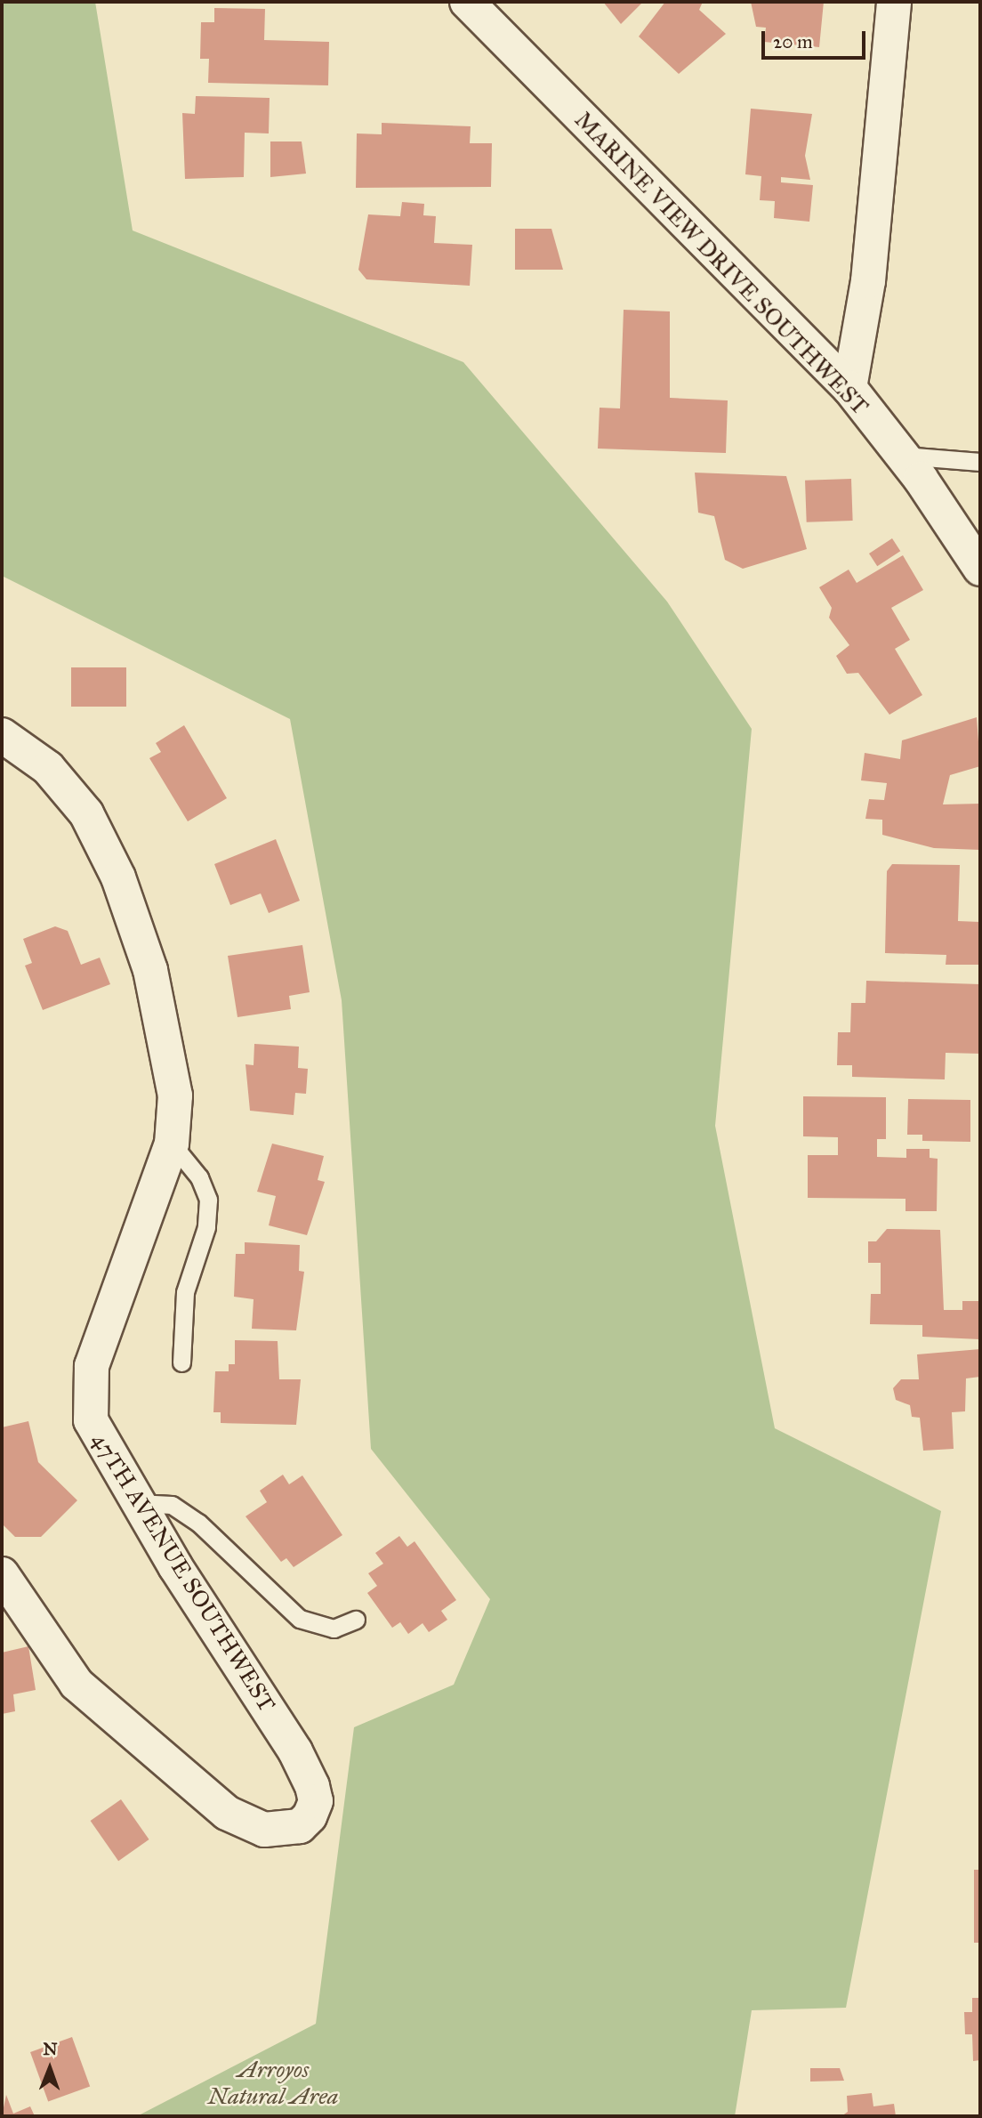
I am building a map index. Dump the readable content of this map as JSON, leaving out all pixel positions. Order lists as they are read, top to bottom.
{
  "streets": {
    "street": ["MARINE VIEW DRIVE SOUTHWEST", "47TH AVENUE SOUTHWEST"]
  },
  "parks": ["Arroyos Natural Area"],
  "scale_bar": "20 m",
  "north": "top"
}
